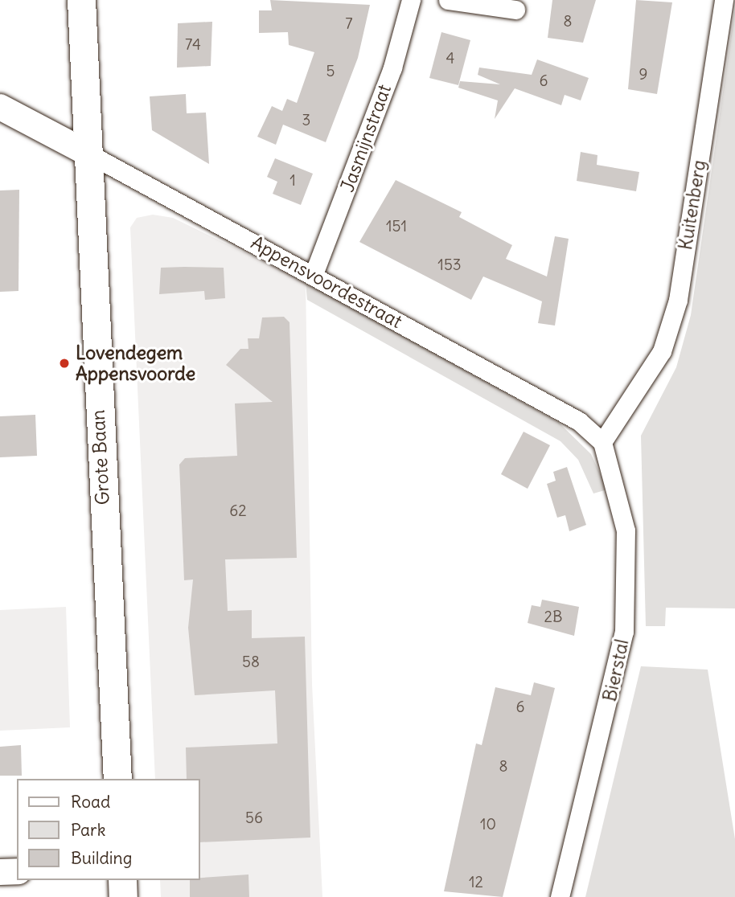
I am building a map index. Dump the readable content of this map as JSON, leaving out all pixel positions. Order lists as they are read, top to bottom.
{
  "streets": {
    "main road": ["Grote Baan"],
    "street": [
      "Jasmijnstraat",
      "Kuitenberg",
      "Appensvoordestraat",
      "Bierstal"
    ]
  },
  "crossings": [
    ["Jasmijnstraat", "Appensvoordestraat"],
    ["Kuitenberg", "Appensvoordestraat"],
    ["Kuitenberg", "Bierstal"],
    ["Appensvoordestraat", "Grote Baan"],
    ["Appensvoordestraat", "Bierstal"]
  ],
  "places": ["Lovendegem Appensvoorde"],
  "house_numbers": [
    "8",
    "7",
    "74",
    "4",
    "5",
    "9",
    "6",
    "3",
    "1",
    "151",
    "153",
    "62",
    "2B",
    "58",
    "6",
    "8",
    "56",
    "10",
    "12"
  ],
  "legend": ["Road", "Park", "Building"]
}
